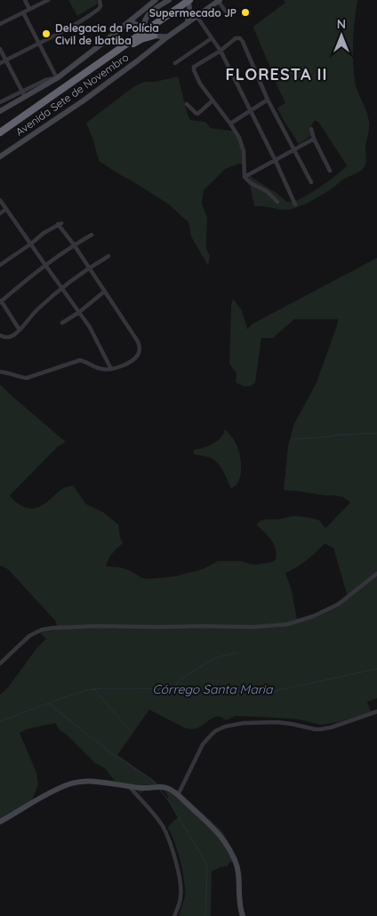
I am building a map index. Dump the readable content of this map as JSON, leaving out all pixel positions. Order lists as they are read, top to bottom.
{
  "streets": {
    "street": ["Avenida Sete de Novembro"]
  },
  "districts": ["FLORESTA II"],
  "water": ["Córrego Santa Maria"],
  "places": ["Supermecado JP", "Delegacia da Polícia Civil de Ibatiba"],
  "north": "top"
}
